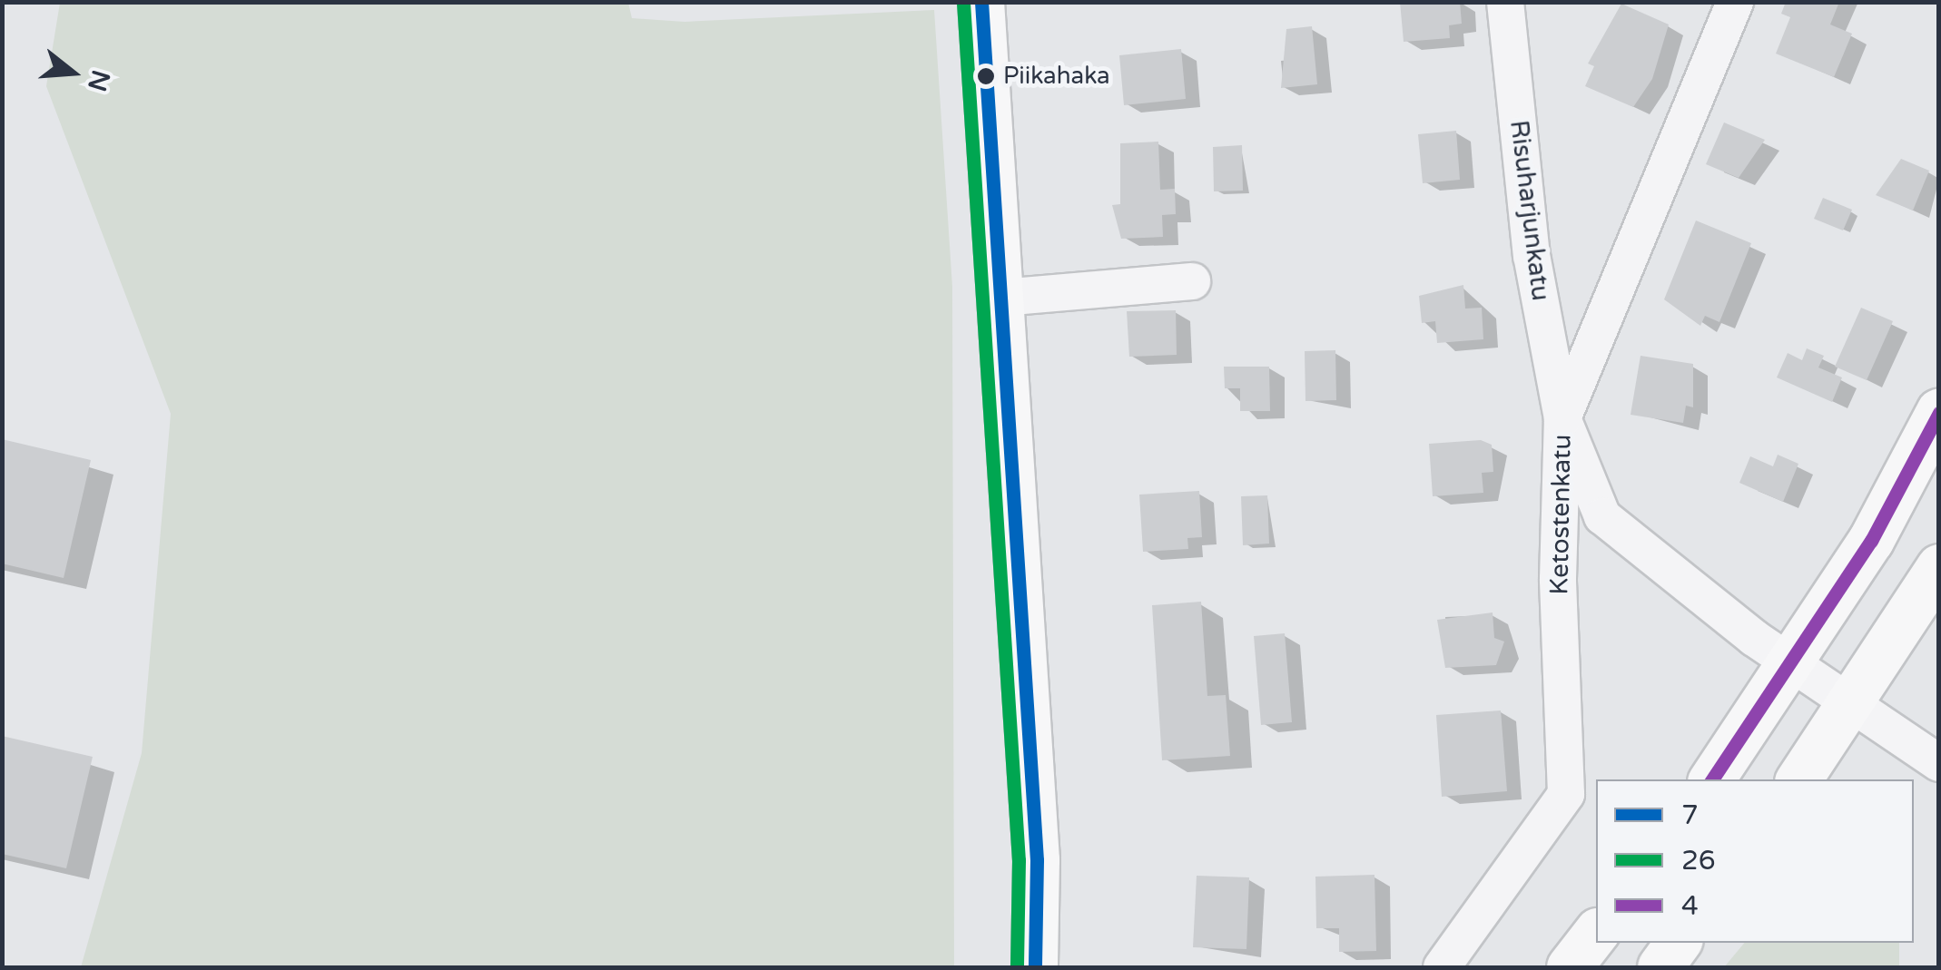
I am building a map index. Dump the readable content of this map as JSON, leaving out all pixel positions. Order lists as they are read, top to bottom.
{
  "streets": {
    "street": ["Risuharjunkatu", "Ketostenkatu"]
  },
  "crossings": [
    ["Risuharjunkatu", "Ketostenkatu"]
  ],
  "places": ["Piikahaka"],
  "lines": ["transit line 7", "transit line 26", "transit line 4"],
  "legend": ["7", "26", "4"],
  "north": "right"
}
